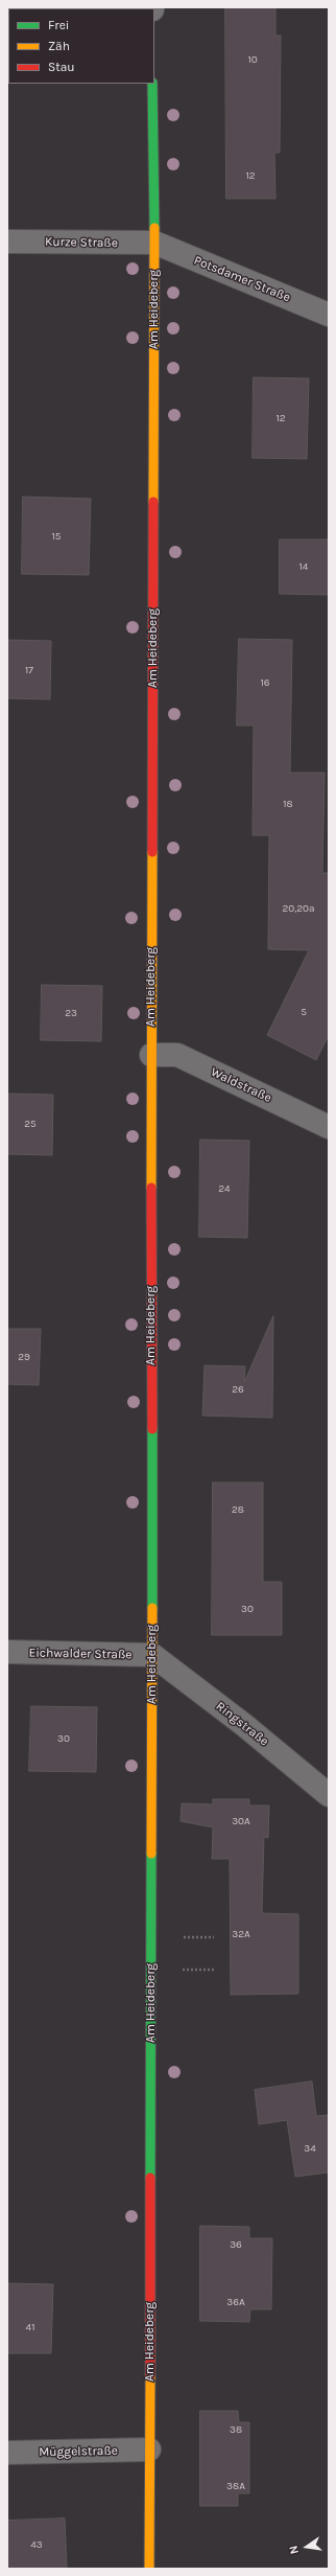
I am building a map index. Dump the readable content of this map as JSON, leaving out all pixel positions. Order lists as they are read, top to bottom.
{
  "streets": {
    "street": [
      "Kurze Straße",
      "Potsdamer Straße",
      "Am Heideberg",
      "Waldstraße",
      "Eichwalder Straße",
      "Ringstraße",
      "Müggelstraße"
    ]
  },
  "crossings": [
    ["Kurze Straße", "Potsdamer Straße"],
    ["Kurze Straße", "Am Heideberg"],
    ["Potsdamer Straße", "Am Heideberg"],
    ["Am Heideberg", "Waldstraße"],
    ["Am Heideberg", "Eichwalder Straße"],
    ["Am Heideberg", "Ringstraße"],
    ["Am Heideberg", "Müggelstraße"],
    ["Eichwalder Straße", "Ringstraße"]
  ],
  "house_numbers": [
    "10",
    "12",
    "12",
    "15",
    "14",
    "17",
    "16",
    "18",
    "20,20a",
    "5",
    "23",
    "25",
    "24",
    "29",
    "26",
    "28",
    "30",
    "30",
    "30A",
    "32A",
    "34",
    "36",
    "36A",
    "41",
    "38",
    "38A",
    "43"
  ],
  "legend": ["Frei", "Zäh", "Stau"],
  "north": "left"
}
